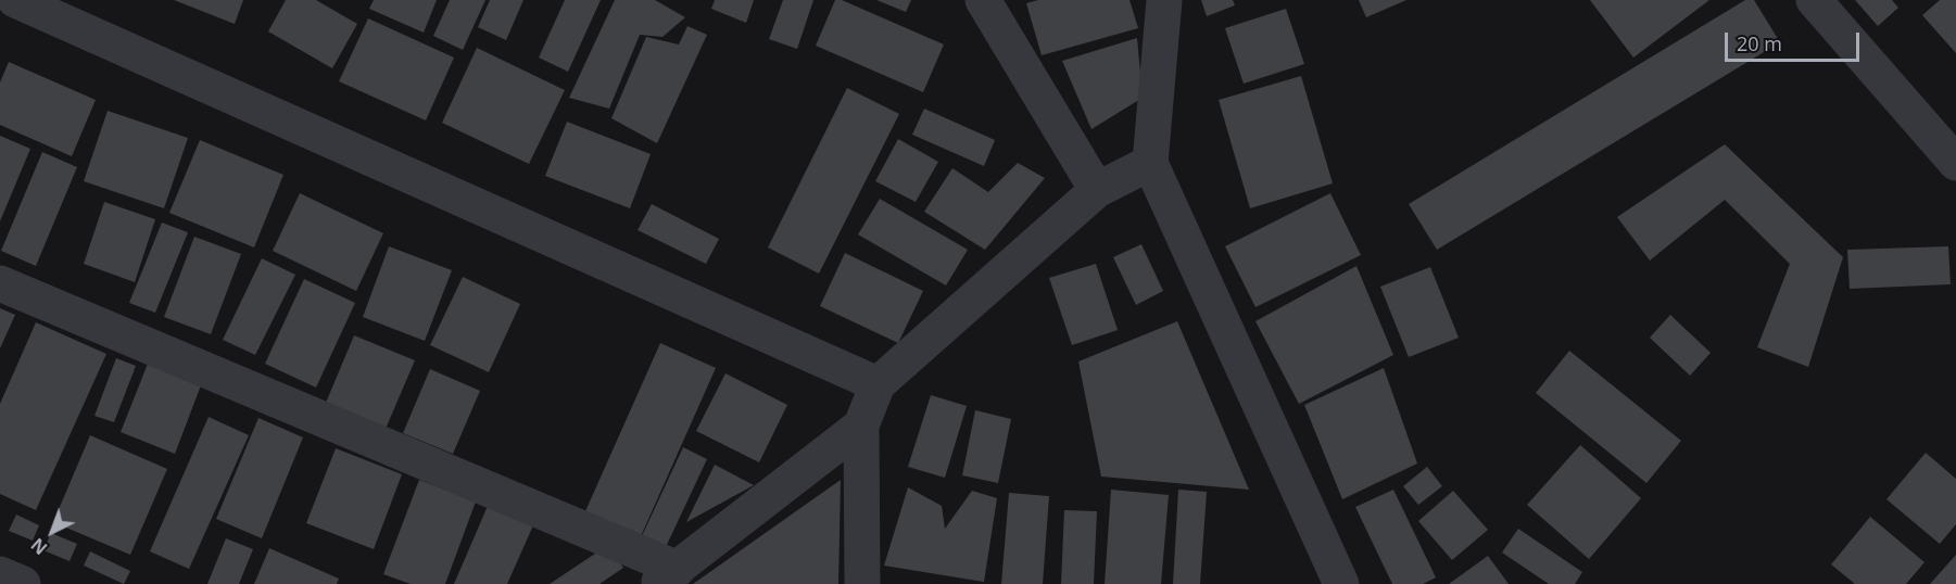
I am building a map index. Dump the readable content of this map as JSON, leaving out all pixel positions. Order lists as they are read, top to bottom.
{
  "scale_bar": "20 m",
  "north": "bottom left"
}
